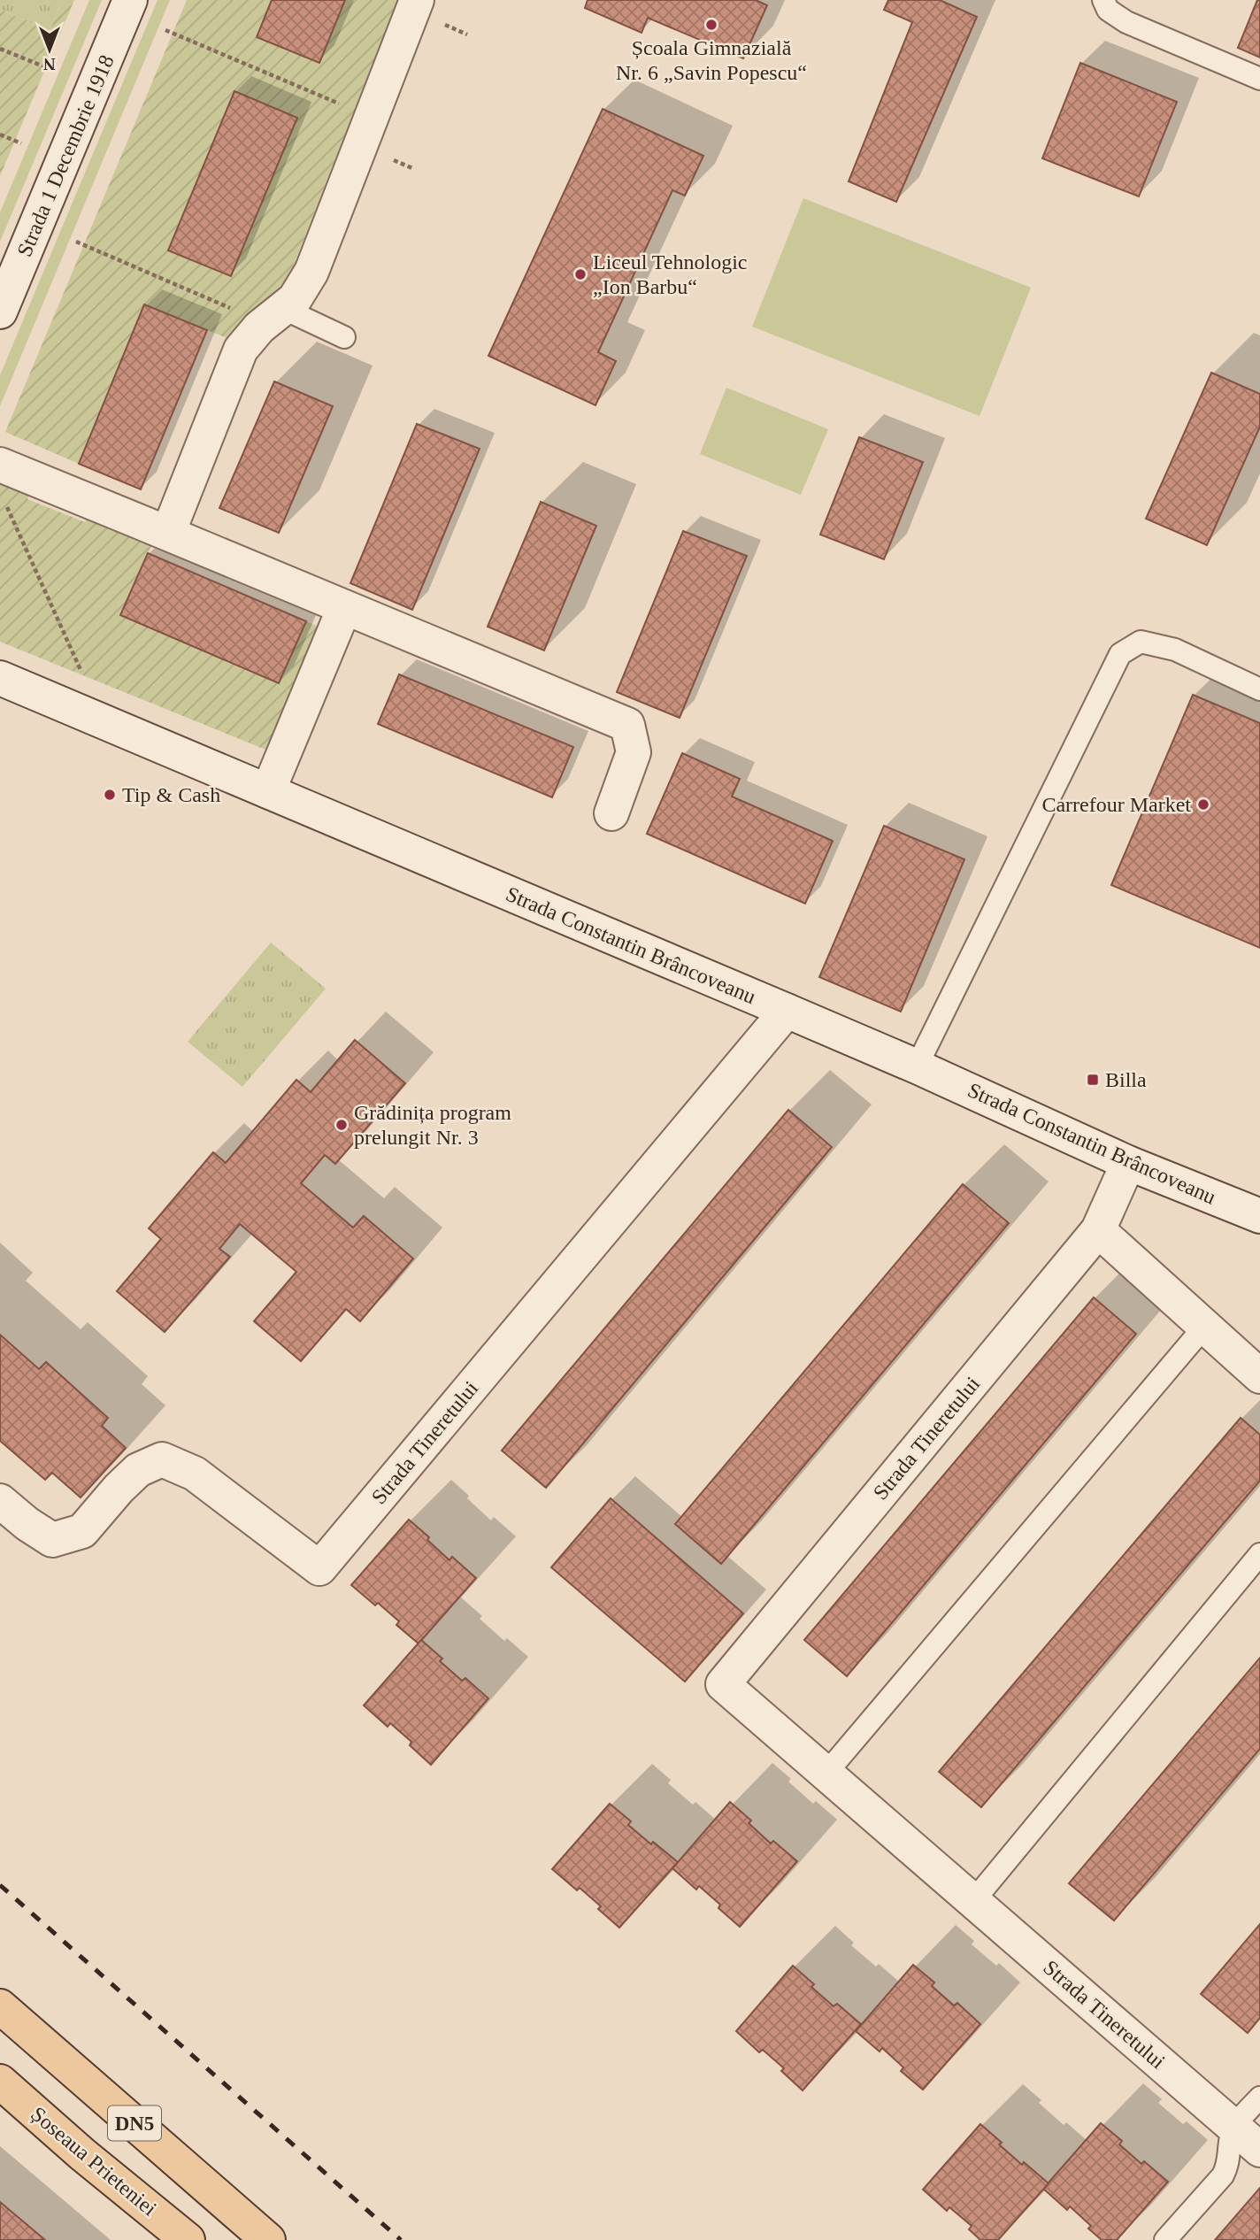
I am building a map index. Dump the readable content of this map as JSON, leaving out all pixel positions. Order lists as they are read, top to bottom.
{
  "streets": {
    "main road": ["DN5", "Șoseaua Prieteniei"],
    "street": ["Strada 1 Decembrie 1918", "Strada Constantin Brâncoveanu", "Strada Tineretului"]
  },
  "crossings": [
    ["Strada Constantin Brâncoveanu", "Strada Tineretului"]
  ],
  "places": {
    "other": [
      "Școala Gimnazială Nr. 6 „Savin Popescu“",
      "Liceul Tehnologic „Ion Barbu“",
      "Tip & Cash",
      "Carrefour Market",
      "Grădinița program prelungit Nr. 3"
    ],
    "transit": ["Billa"]
  },
  "north": "bottom"
}
